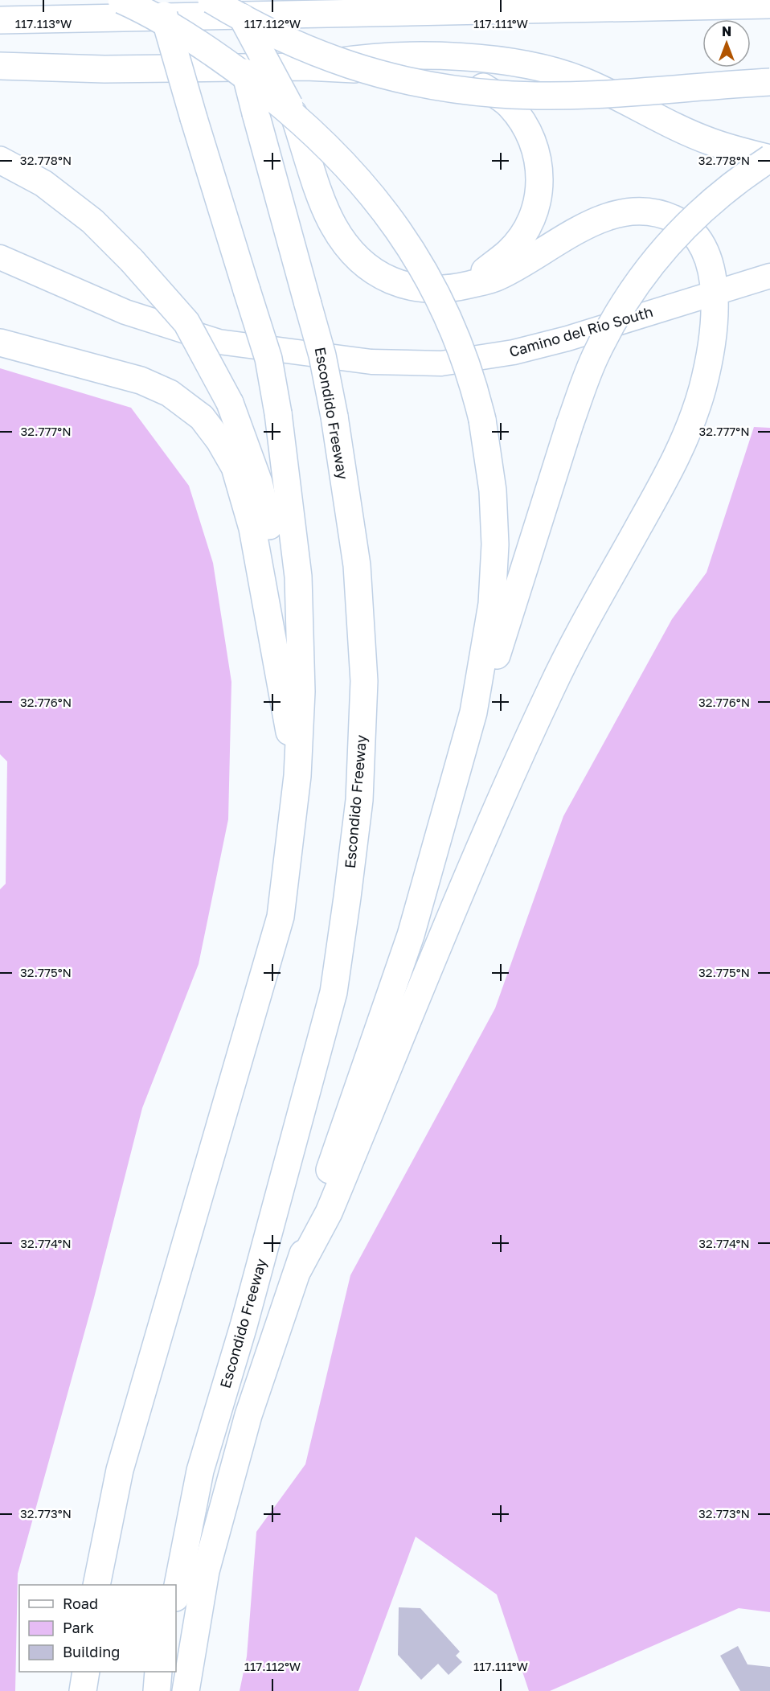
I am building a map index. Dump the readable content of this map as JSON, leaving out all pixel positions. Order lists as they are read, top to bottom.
{
  "streets": {
    "highway": ["Escondido Freeway"],
    "street": ["Camino del Rio South"]
  },
  "crossings": [
    ["Camino del Rio South", "Escondido Freeway"]
  ],
  "legend": ["Road", "Park", "Building"],
  "north": "top",
  "coordinates": [
    "117.113°W",
    "117.112°W",
    "117.111°W",
    "32.778°N",
    "32.777°N",
    "32.776°N",
    "32.775°N",
    "32.774°N",
    "32.773°N"
  ]
}
